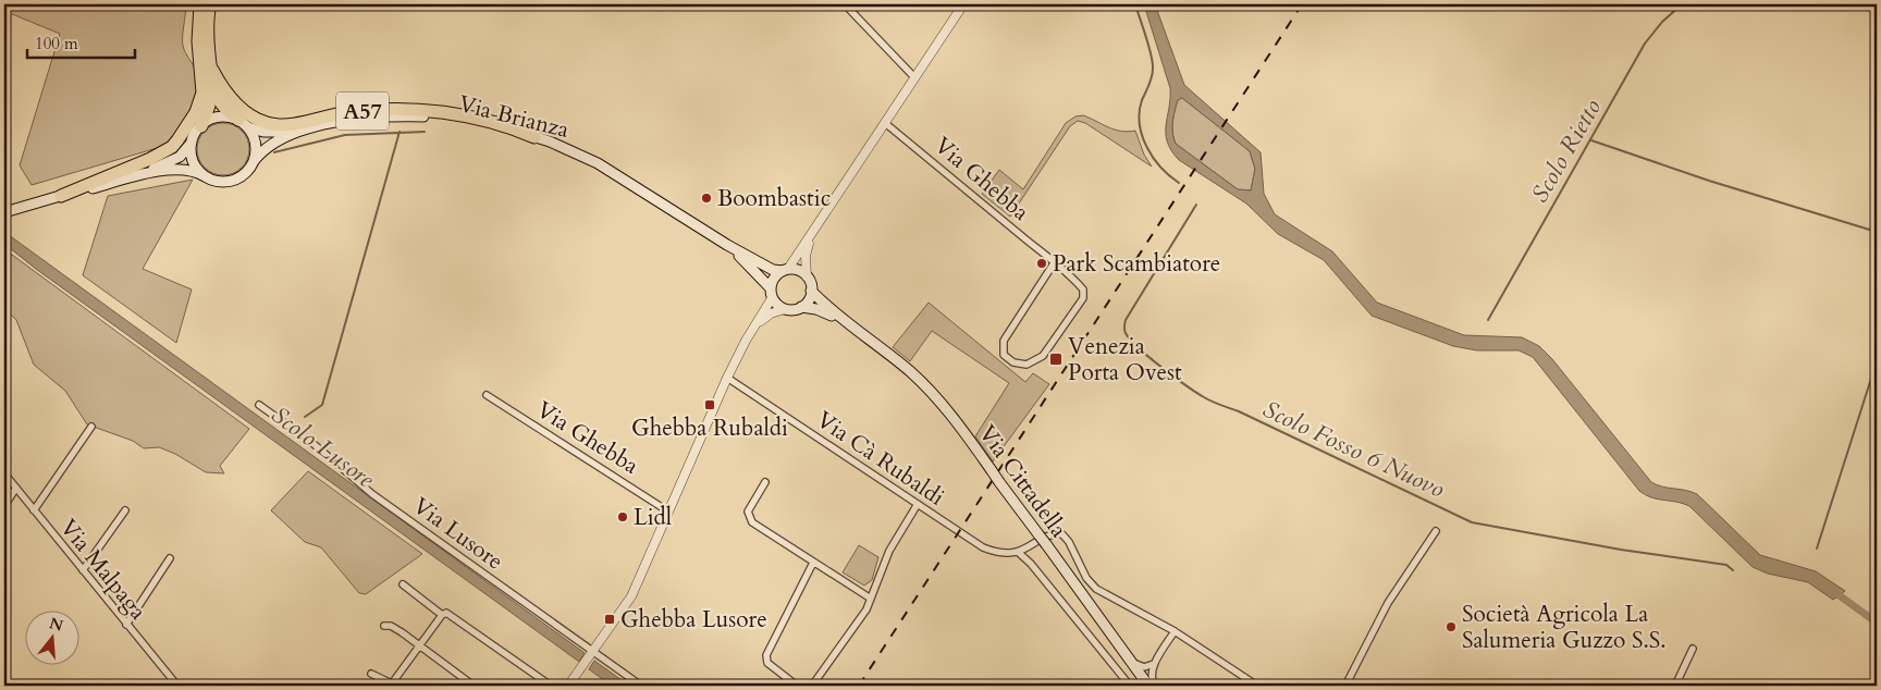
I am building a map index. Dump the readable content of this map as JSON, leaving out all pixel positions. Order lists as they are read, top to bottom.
{
  "streets": {
    "highway": ["A57"],
    "main road": ["Via Brianza", "Via Cittadella"],
    "street": [
      "Via Ghebba",
      "Via Cà Rubaldi",
      "Via Lusore",
      "Via Malpaga"
    ]
  },
  "crossings": [
    ["A57", "Via Brianza"],
    ["Via Brianza", "Via Cittadella"]
  ],
  "water": ["Scolo Rietto", "Scolo Lusore", "Scolo Fosso 6 Nuovo"],
  "places": {
    "other": [
      "Boombastic",
      "Park Scambiatore",
      "Lidl",
      "Società Agricola La Salumeria Guzzo S.S."
    ],
    "transit": ["Venezia Porta Ovest", "Ghebba Rubaldi", "Ghebba Lusore"]
  },
  "scale_bar": "100 m",
  "north": "top"
}
